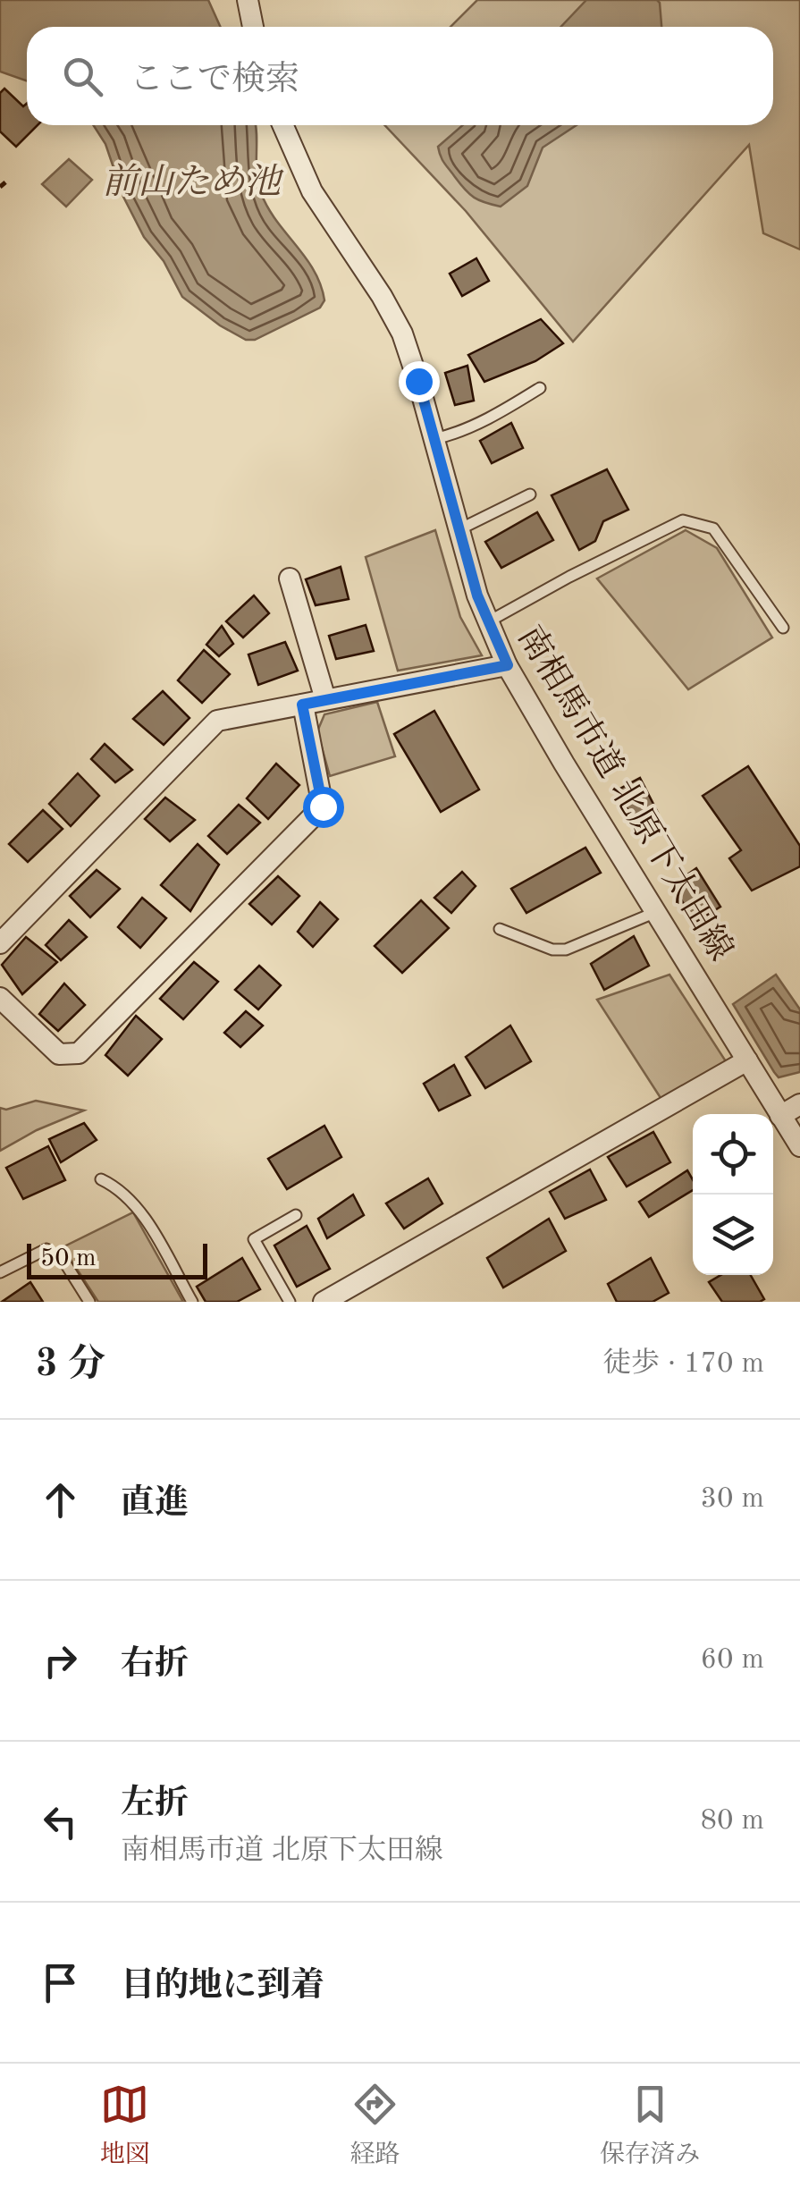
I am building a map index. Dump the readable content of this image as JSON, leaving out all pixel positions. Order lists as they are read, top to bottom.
{
  "streets": {
    "street": ["南相馬市道 北原下太田線"]
  },
  "water": ["前山ため池"],
  "scale_bar": "50 m",
  "page": {
    "search": "ここで検索",
    "scale": "50 m",
    "heading": ["3 分", "徒歩 · 170 m"],
    "list": [
      ["直進", "30 m"],
      ["右折", "60 m"],
      ["左折", "南相馬市道 北原下太田線", "80 m"],
      "目的地に到着"
    ],
    "nav": ["地図", "経路", "保存済み"]
  }
}
